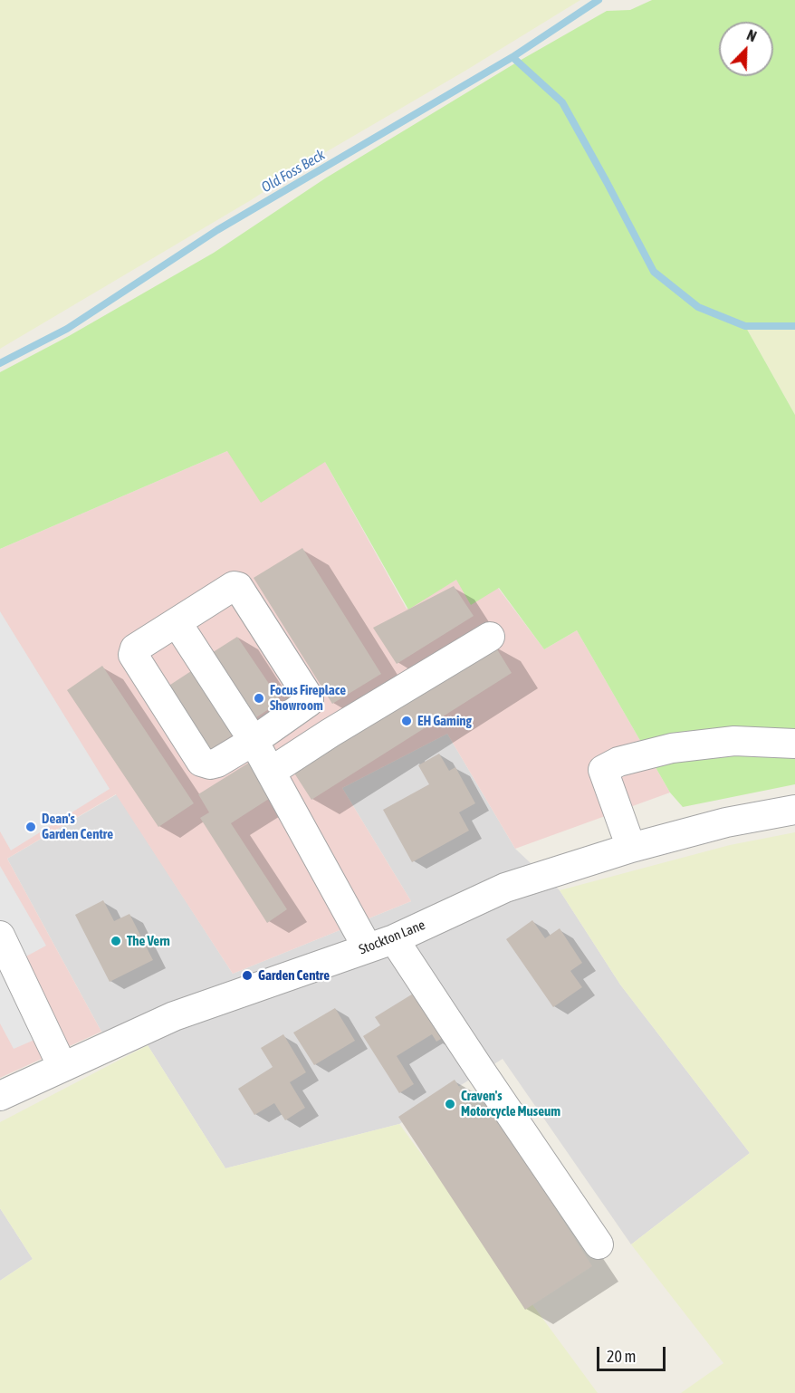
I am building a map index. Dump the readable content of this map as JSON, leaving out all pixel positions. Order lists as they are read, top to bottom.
{
  "streets": {
    "street": ["Stockton Lane"]
  },
  "water": ["Old Foss Beck"],
  "places": [
    "Focus Fireplace Showroom",
    "EH Gaming",
    "Dean's Garden Centre",
    "The Vern",
    "Garden Centre",
    "Craven's Motorcycle Museum"
  ],
  "scale_bar": "20 m",
  "north": "top right"
}
